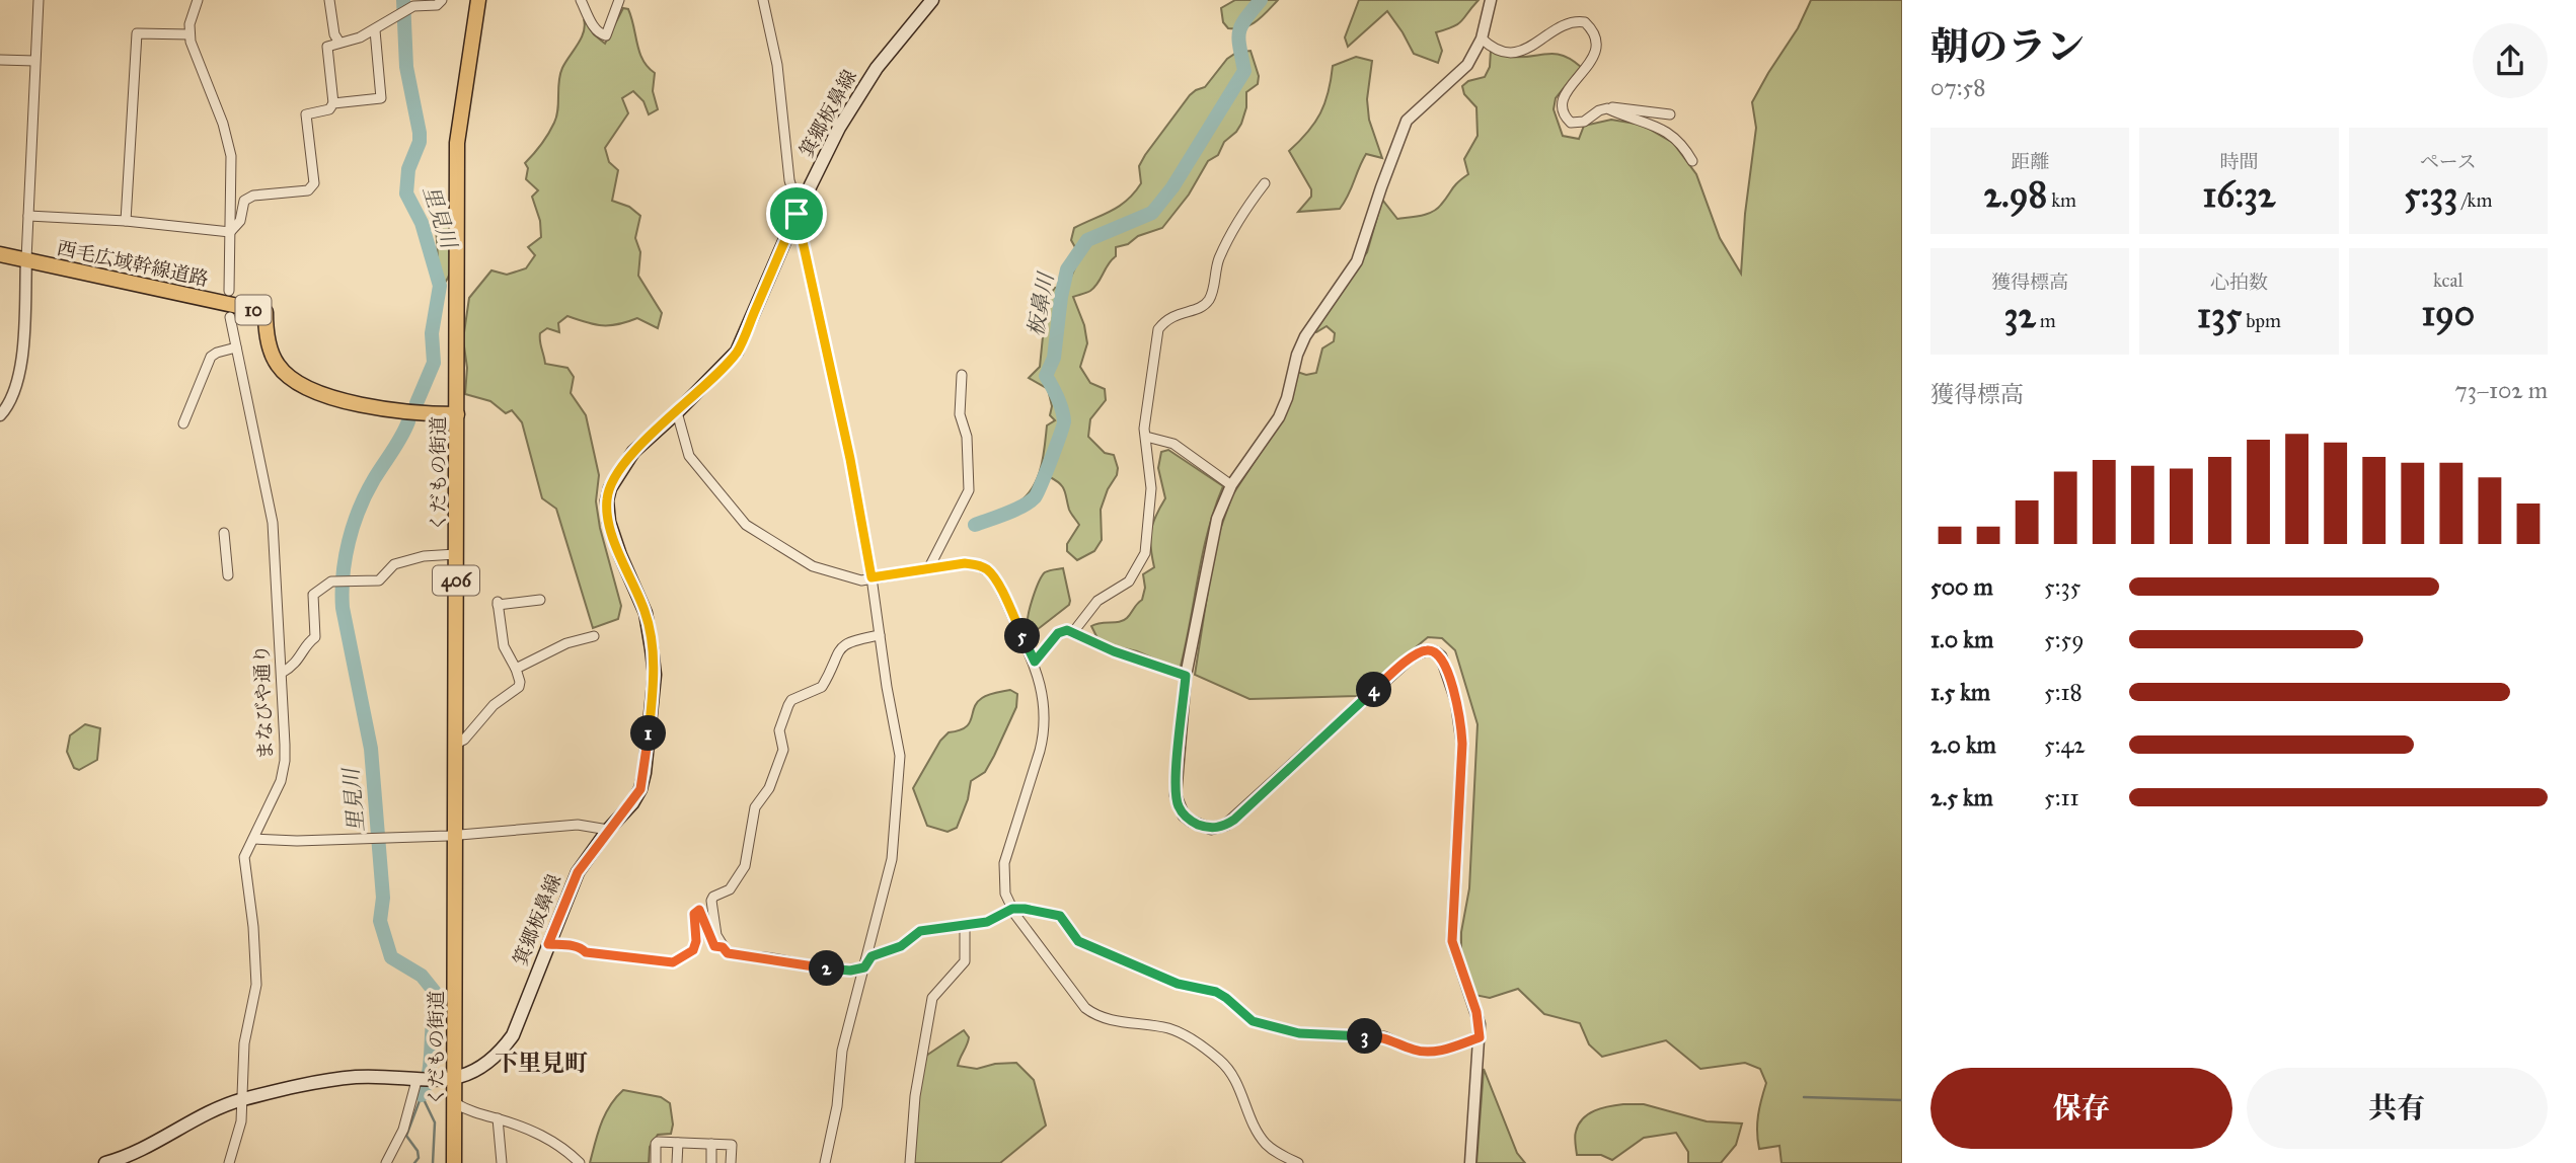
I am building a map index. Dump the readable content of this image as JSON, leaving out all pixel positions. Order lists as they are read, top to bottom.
{
  "streets": {
    "main road": [
      "箕郷板鼻線",
      "西毛広域幹線道路",
      "10",
      "くだもの街道",
      "406"
    ],
    "street": ["まなびや通り"]
  },
  "crossings": [
    ["箕郷板鼻線", "くだもの街道"],
    ["箕郷板鼻線", "まなびや通り"],
    ["西毛広域幹線道路", "くだもの街道"]
  ],
  "districts": ["下里見町"],
  "water": ["里見川", "板鼻川"],
  "page": {
    "heading": ["朝のラン", "07:58"],
    "stats": [
      ["距離", "2.98 km"],
      ["時間", "16:32"],
      ["ペース", "5:33 /km"],
      ["獲得標高", "32 m"],
      ["心拍数", "135 bpm"],
      ["kcal", "190"]
    ],
    "chart": ["獲得標高", "73–102 m"],
    "list": [
      {
        "name": "500 m",
        "note": "5:35"
      },
      {
        "name": "1.0 km",
        "note": "5:59"
      },
      {
        "name": "1.5 km",
        "note": "5:18"
      },
      {
        "name": "2.0 km",
        "note": "5:42"
      },
      {
        "name": "2.5 km",
        "note": "5:11"
      }
    ],
    "pins": [
      "5",
      "4",
      "1",
      "2",
      "3"
    ],
    "buttons": ["保存", "共有"]
  }
}
